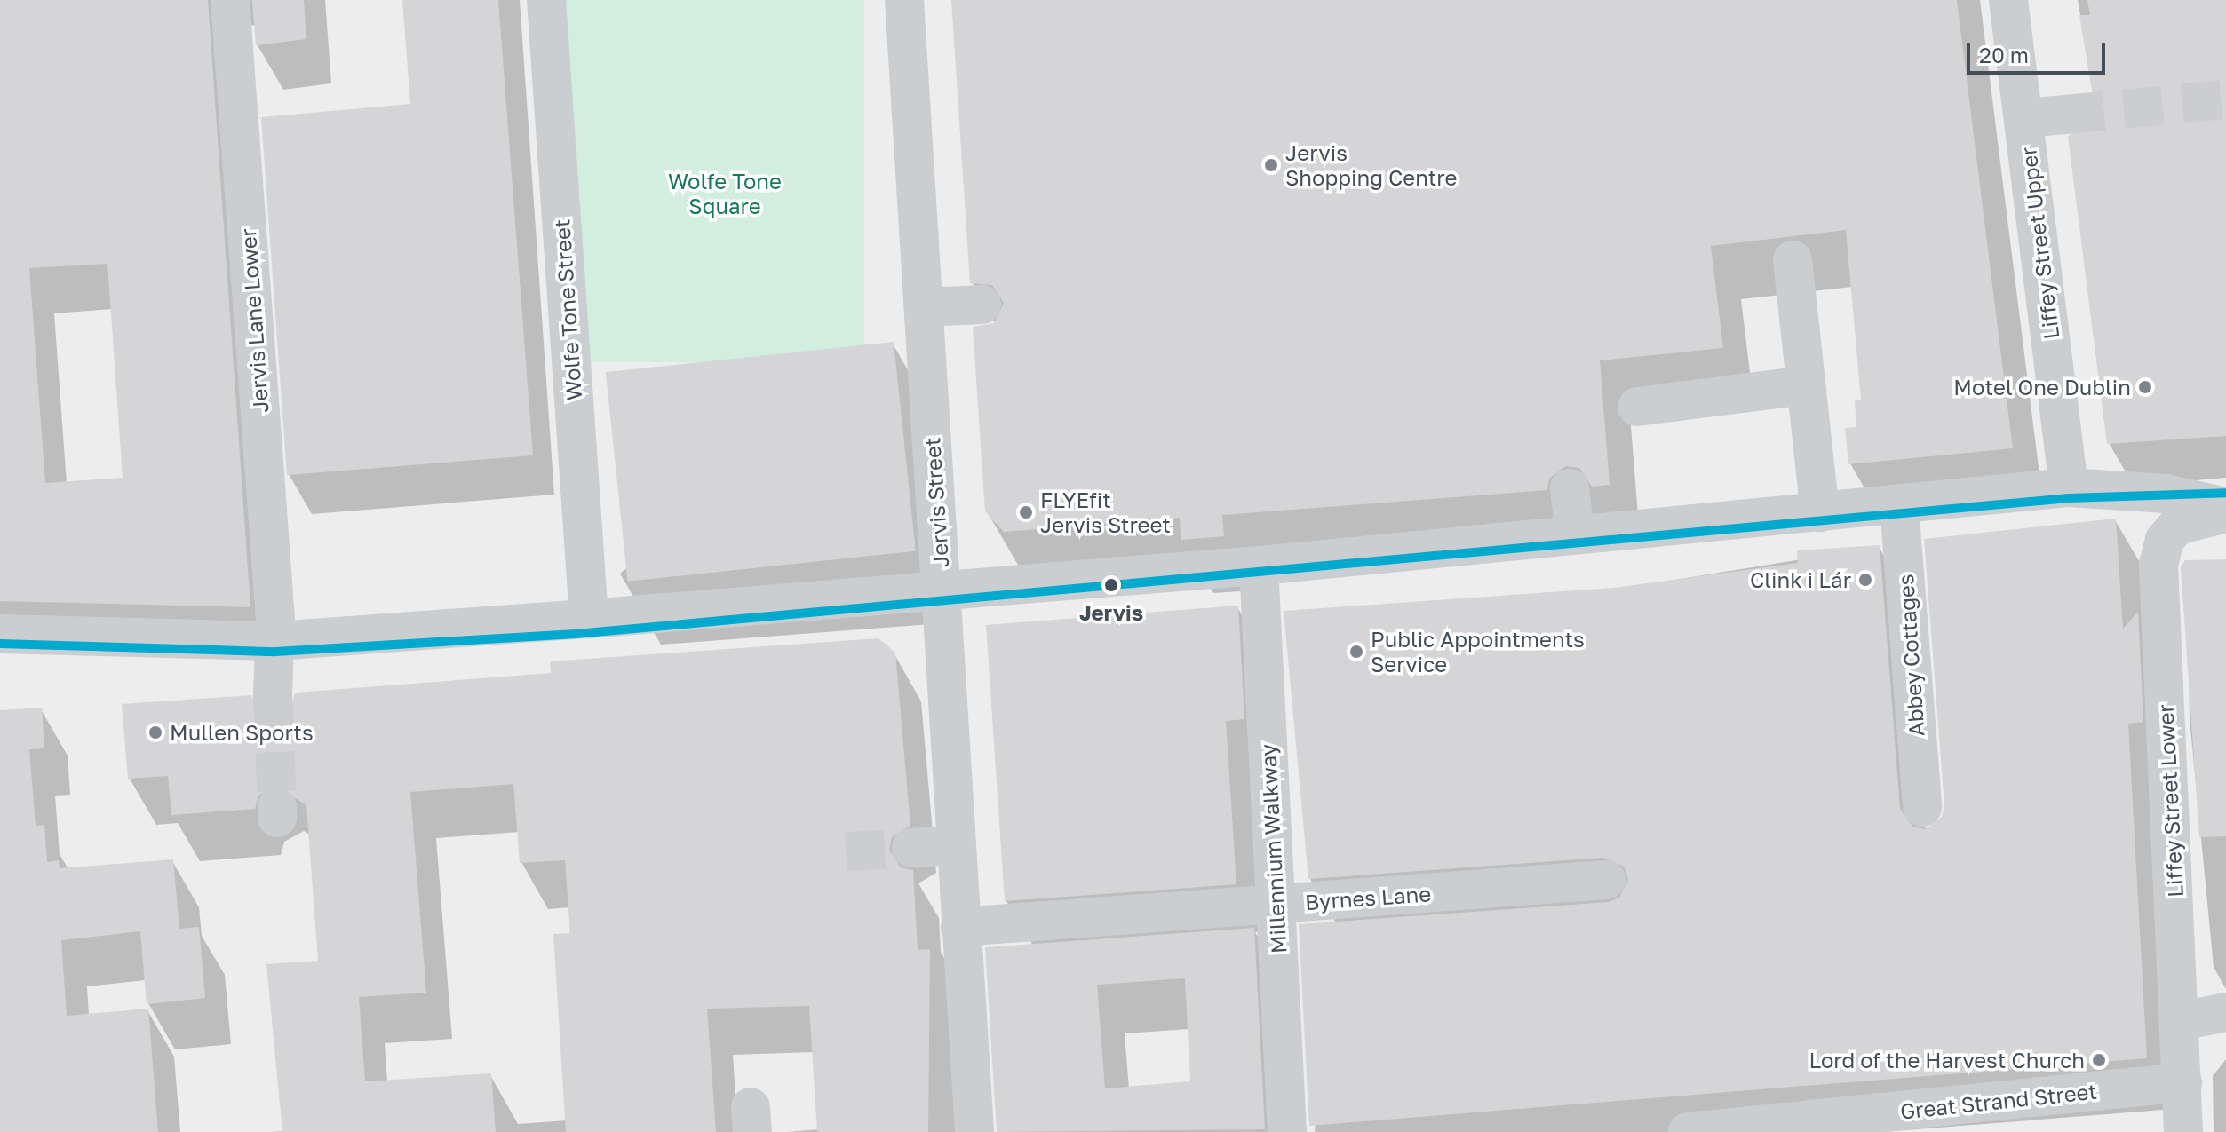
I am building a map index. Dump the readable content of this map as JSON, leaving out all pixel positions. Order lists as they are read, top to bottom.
{
  "streets": {
    "street": [
      "Liffey Street Upper",
      "Wolfe Tone Street",
      "Jervis Lane Lower",
      "Jervis Street",
      "Abbey Cottages",
      "Liffey Street Lower",
      "Millennium Walkway",
      "Byrnes Lane",
      "Great Strand Street"
    ]
  },
  "crossings": [
    ["Jervis Street", "Byrnes Lane"],
    ["Liffey Street Lower", "Great Strand Street"],
    ["Millennium Walkway", "Byrnes Lane"]
  ],
  "parks": ["Wolfe Tone Square"],
  "places": [
    "Jervis Shopping Centre",
    "Motel One Dublin",
    "FLYEfit Jervis Street",
    "Clink i Lár",
    "Jervis",
    "Public Appointments Service",
    "Mullen Sports",
    "Lord of the Harvest Church"
  ],
  "scale_bar": "20 m"
}
